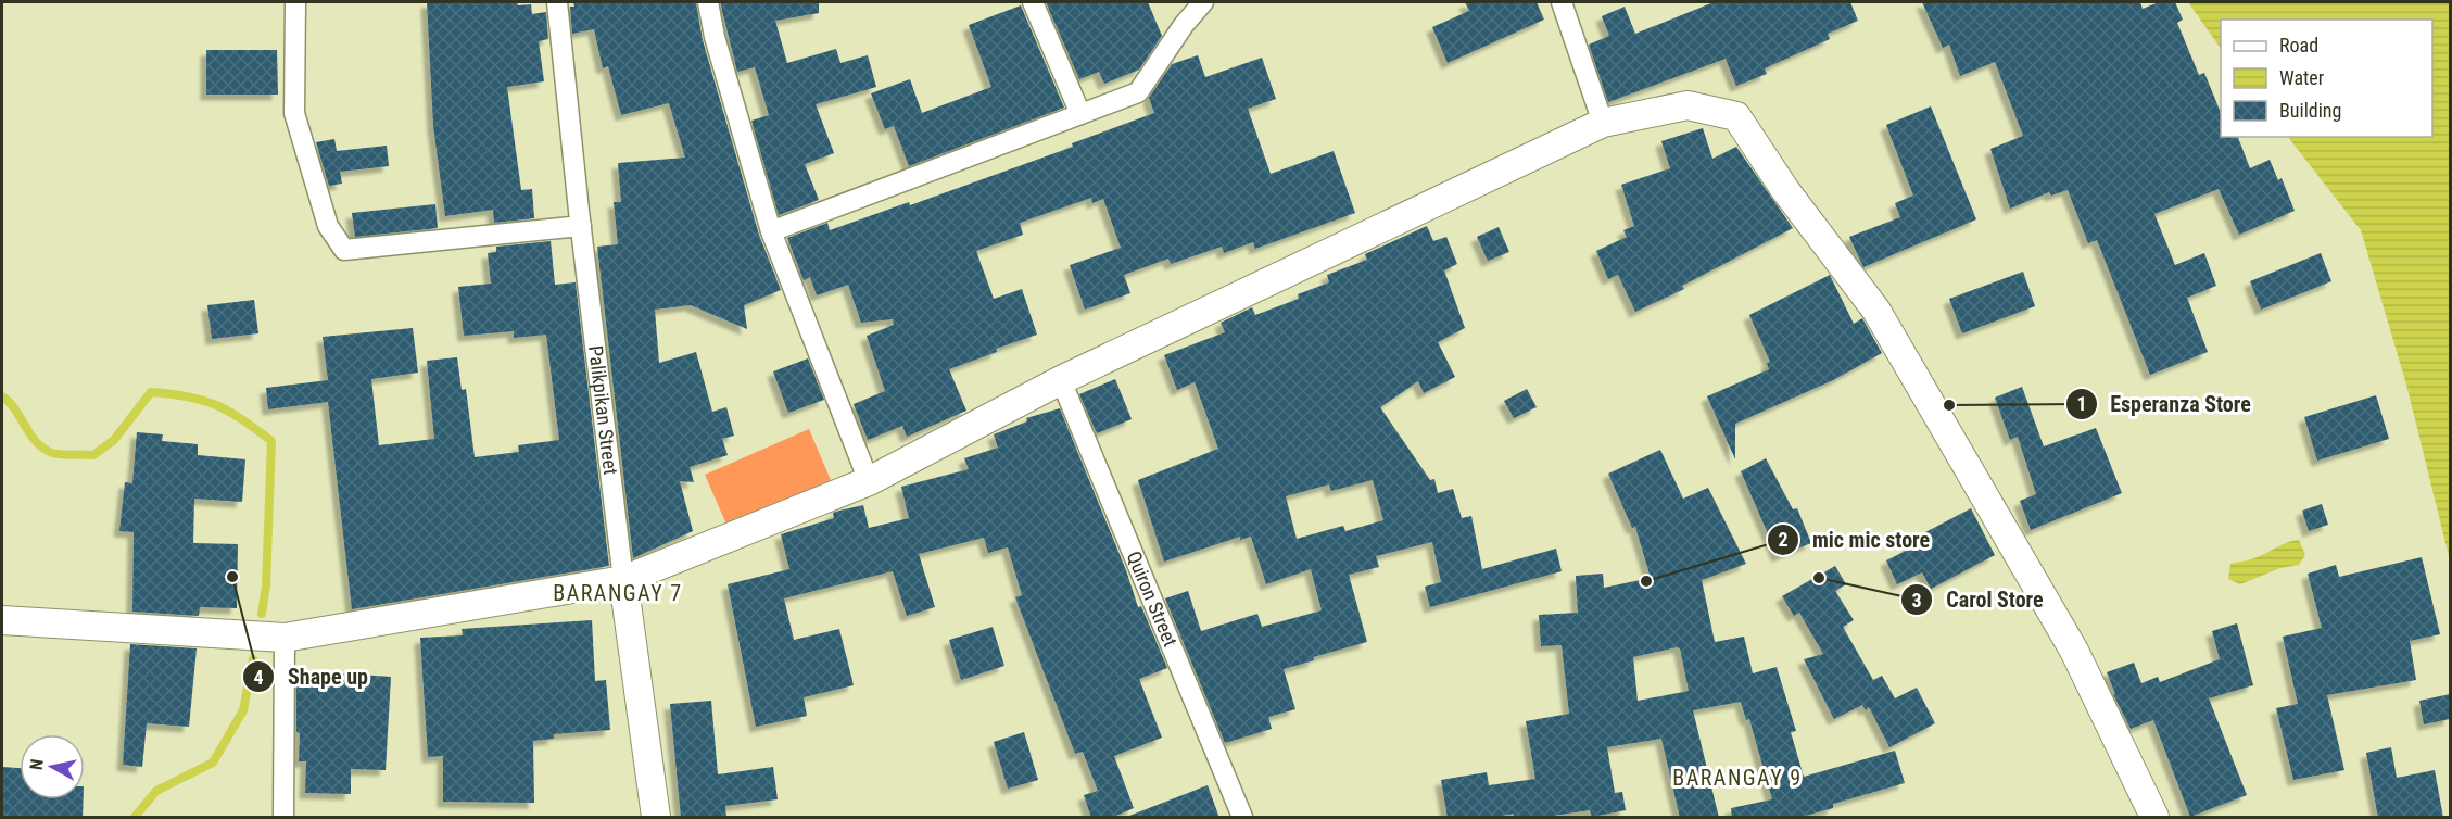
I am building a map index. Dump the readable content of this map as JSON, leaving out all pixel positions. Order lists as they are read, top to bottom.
{
  "streets": {
    "street": ["Palikpikan Street", "Quiron Street"]
  },
  "districts": ["BARANGAY 7", "BARANGAY 9"],
  "places": [
    "Esperanza Store",
    "Shape up",
    "Carol Store",
    "mic mic store"
  ],
  "legend": ["Road", "Water", "Building"],
  "north": "left"
}
